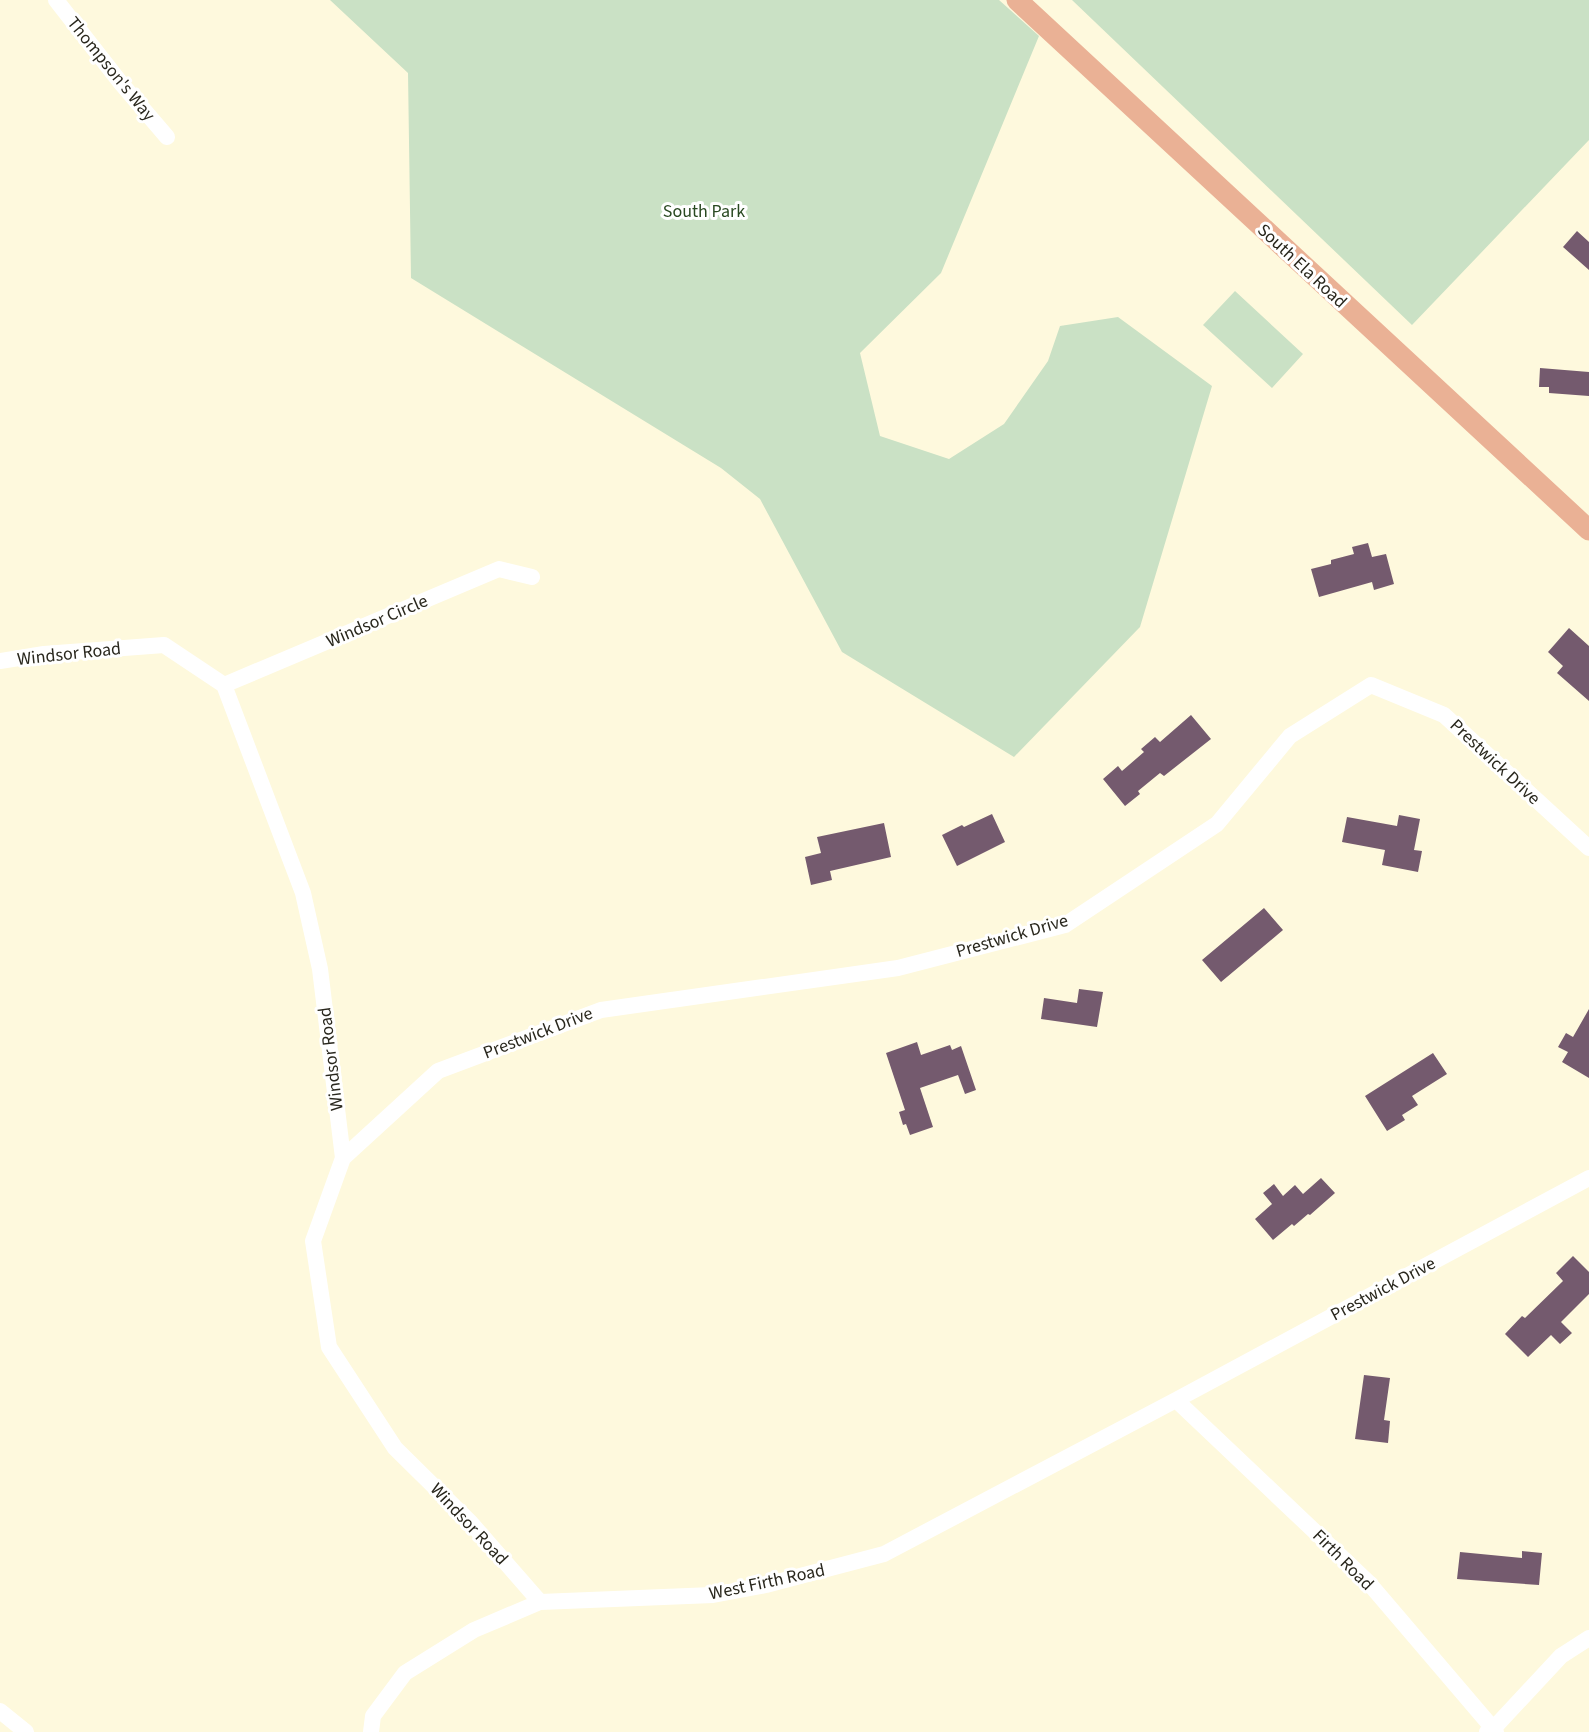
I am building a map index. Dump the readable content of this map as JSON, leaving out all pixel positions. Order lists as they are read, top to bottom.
{
  "streets": {
    "main road": ["South Ela Road"],
    "street": [
      "Thompson's Way",
      "Windsor Circle",
      "Windsor Road",
      "Prestwick Drive",
      "Firth Road",
      "West Firth Road"
    ]
  },
  "crossings": [
    ["Windsor Circle", "Windsor Road"],
    ["Windsor Road", "Prestwick Drive"],
    ["Windsor Road", "West Firth Road"],
    ["Prestwick Drive", "Firth Road"],
    ["Prestwick Drive", "West Firth Road"],
    ["Firth Road", "West Firth Road"]
  ],
  "parks": ["South Park"]
}
